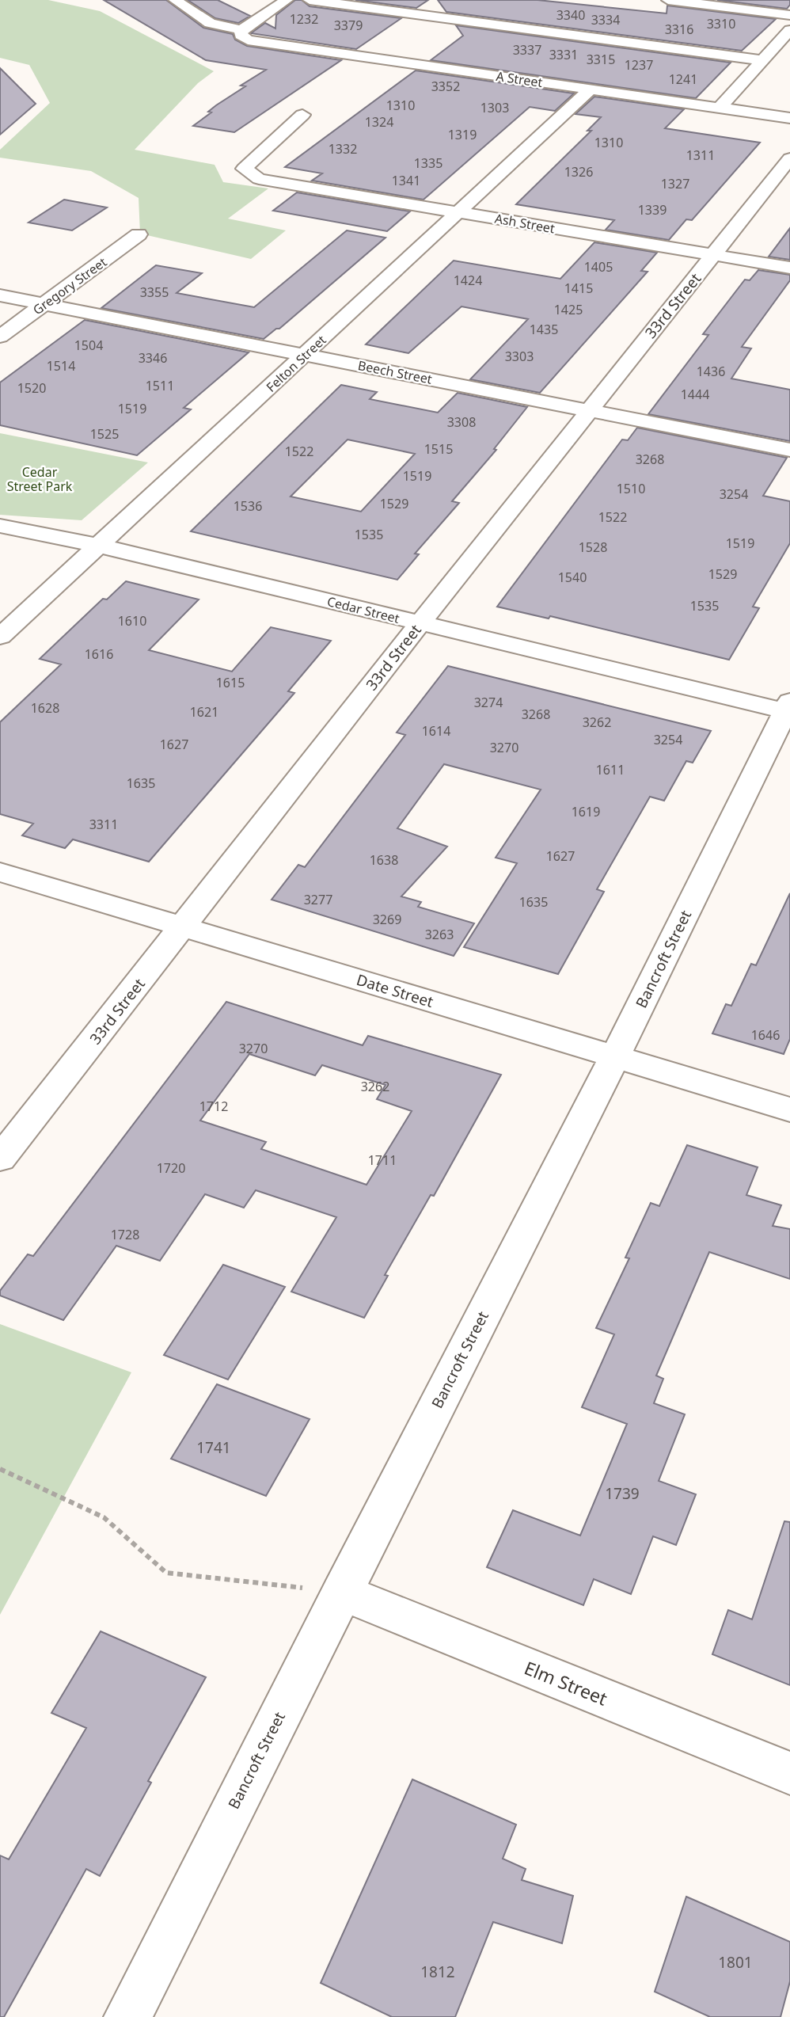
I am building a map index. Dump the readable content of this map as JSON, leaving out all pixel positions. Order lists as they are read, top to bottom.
{
  "streets": {
    "street": [
      "A Street",
      "Ash Street",
      "Gregory Street",
      "33rd Street",
      "Felton Street",
      "Beech Street",
      "Cedar Street",
      "Bancroft Street",
      "Date Street",
      "Elm Street"
    ]
  },
  "crossings": [
    ["A Street", "Felton Street"],
    ["Ash Street", "33rd Street"],
    ["Ash Street", "Felton Street"],
    ["Gregory Street", "Beech Street"],
    ["33rd Street", "Beech Street"],
    ["33rd Street", "Cedar Street"],
    ["33rd Street", "Date Street"],
    ["Felton Street", "Beech Street"],
    ["Felton Street", "Cedar Street"],
    ["Cedar Street", "Bancroft Street"],
    ["Bancroft Street", "Date Street"],
    ["Bancroft Street", "Elm Street"]
  ],
  "parks": ["Cedar Street Park"],
  "house_numbers": [
    "3340",
    "1232",
    "3334",
    "3310",
    "3379",
    "3316",
    "3337",
    "3331",
    "3315",
    "1237",
    "1241",
    "3352",
    "1310",
    "1303",
    "1324",
    "1319",
    "1310",
    "1332",
    "1311",
    "1335",
    "1326",
    "1341",
    "1327",
    "1339",
    "1405",
    "1424",
    "1415",
    "3355",
    "1425",
    "1435",
    "1504",
    "3303",
    "3346",
    "1514",
    "1436",
    "1511",
    "1520",
    "1444",
    "1519",
    "3308",
    "1525",
    "1515",
    "1522",
    "3268",
    "1519",
    "1510",
    "3254",
    "1529",
    "1536",
    "1522",
    "1535",
    "1519",
    "1528",
    "1529",
    "1540",
    "1535",
    "1610",
    "1616",
    "1615",
    "3274",
    "1628",
    "1621",
    "3268",
    "3262",
    "1614",
    "3254",
    "1627",
    "3270",
    "1611",
    "1635",
    "1619",
    "3311",
    "1627",
    "1638",
    "3277",
    "1635",
    "3269",
    "3263",
    "1646",
    "3270",
    "3262",
    "1712",
    "1711",
    "1720",
    "1728",
    "1741",
    "1739",
    "1801",
    "1812"
  ]
}
